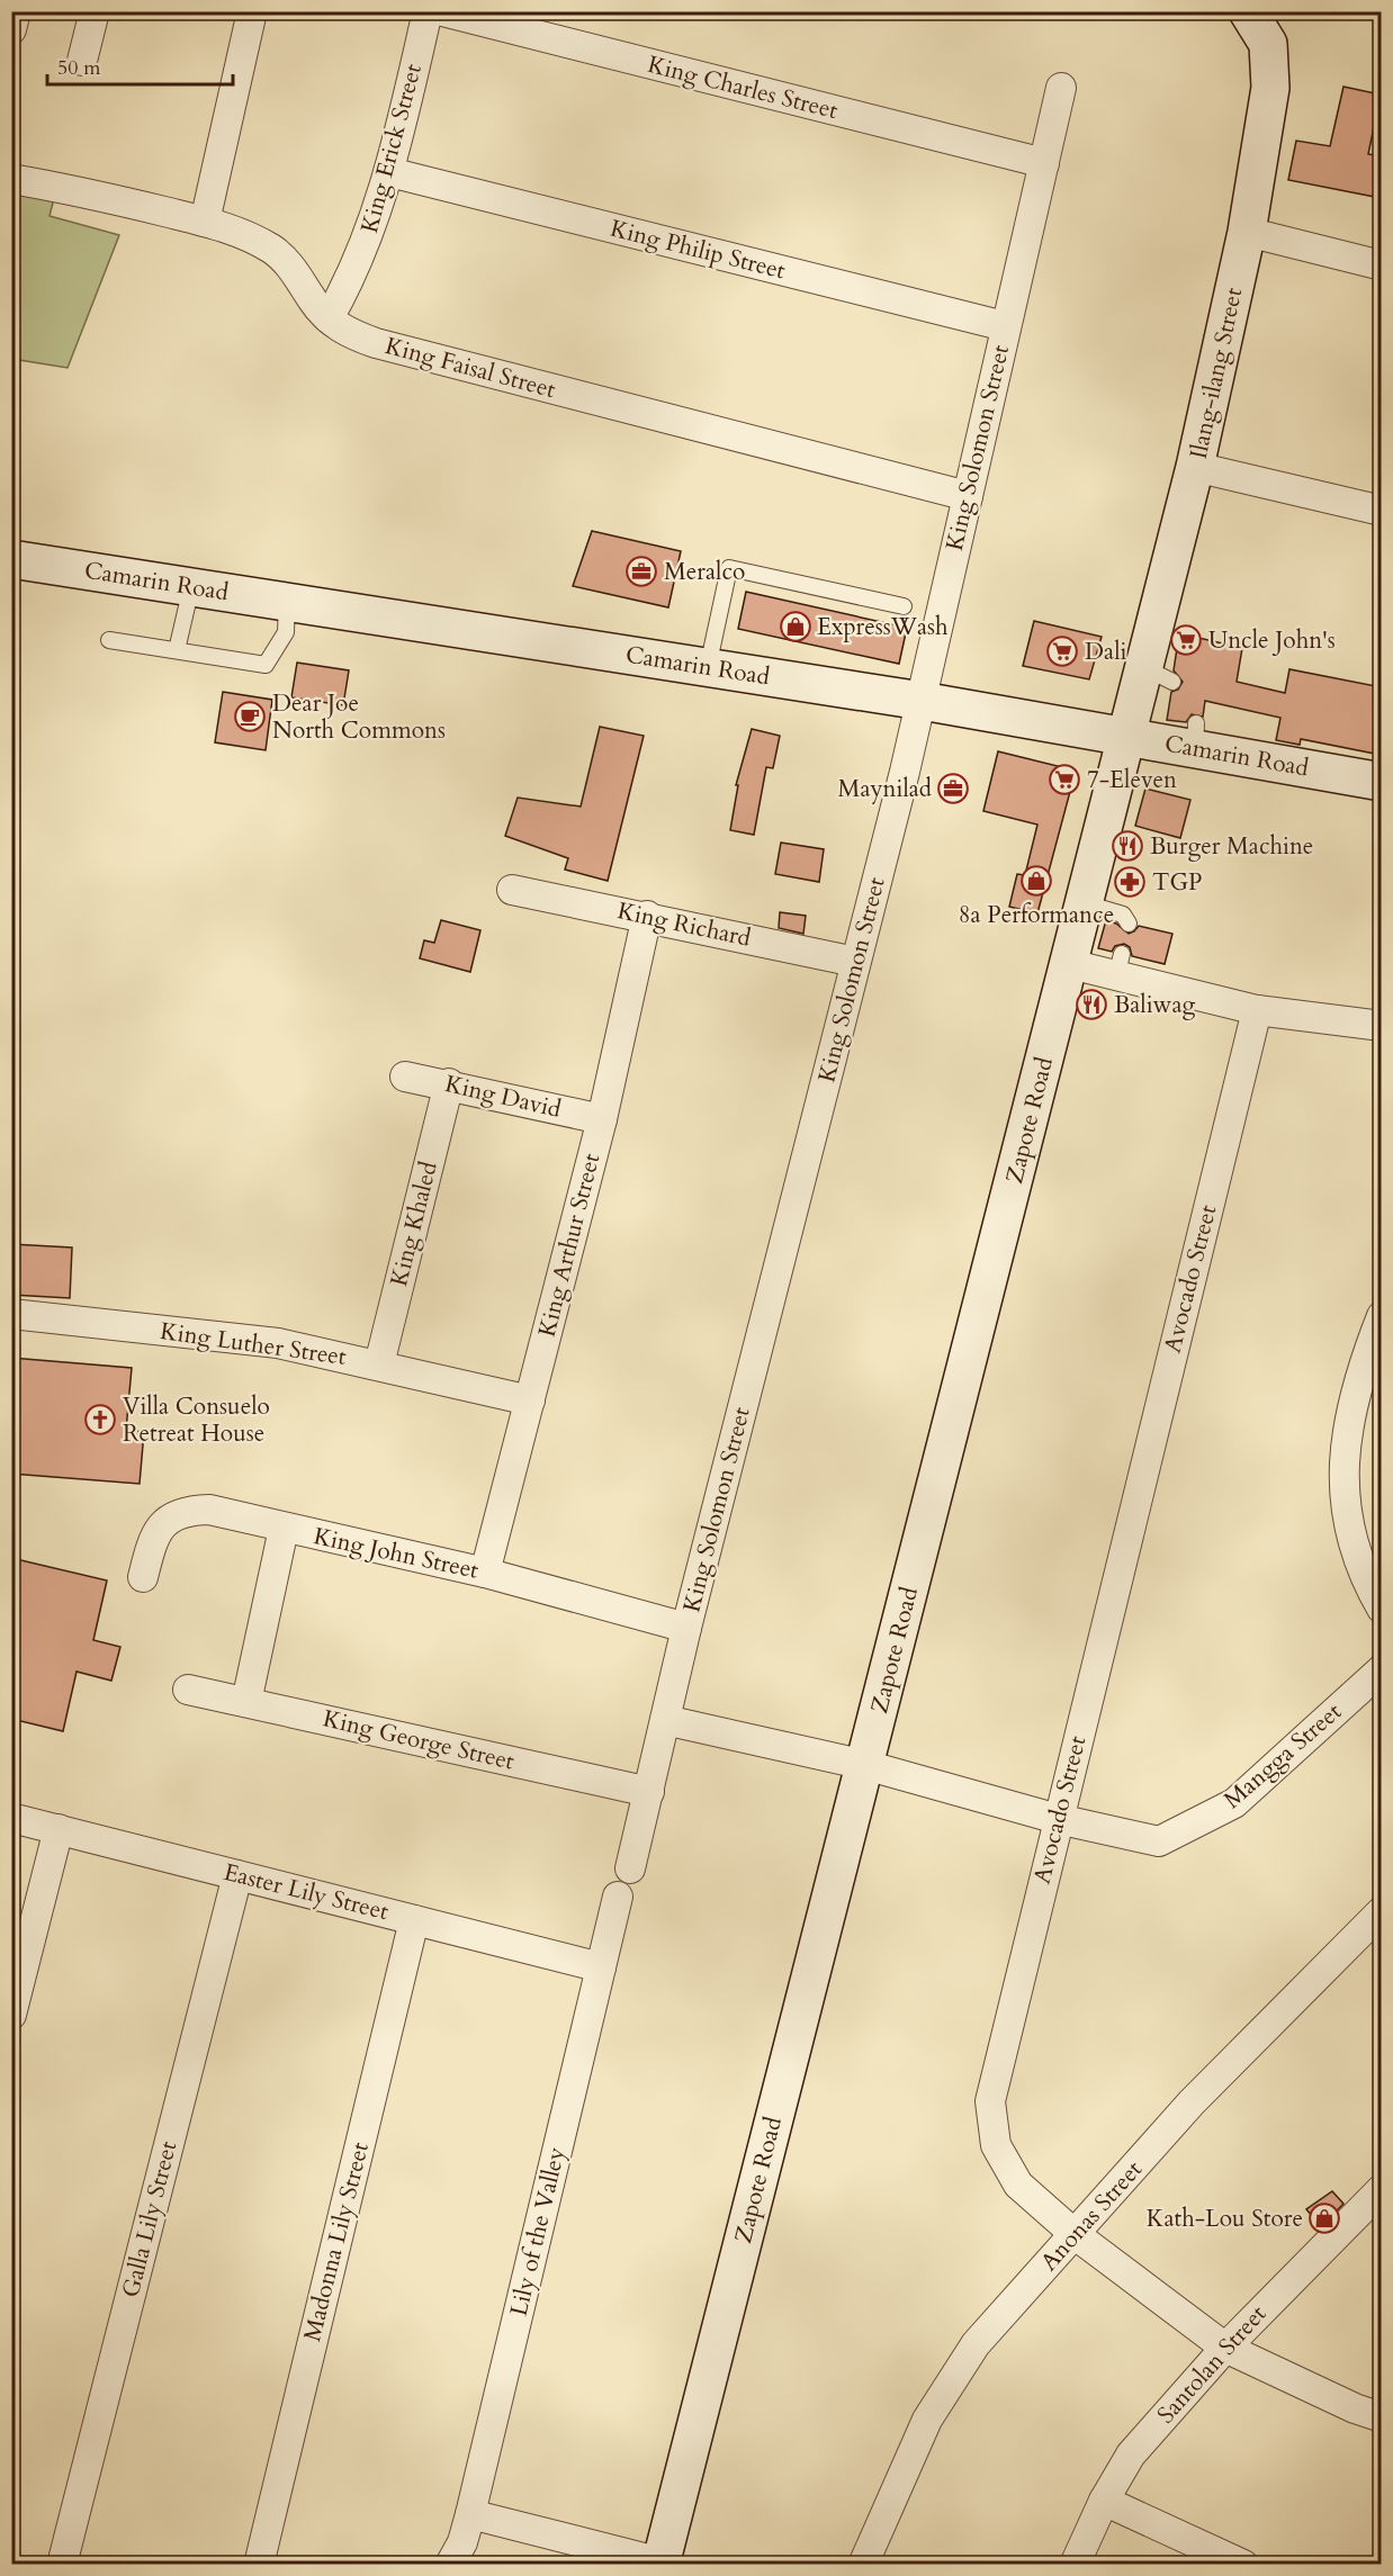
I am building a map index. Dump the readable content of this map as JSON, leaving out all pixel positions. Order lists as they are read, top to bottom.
{
  "streets": {
    "main road": ["Ilang-ilang Street", "Camarin Road", "Zapote Road"],
    "street": [
      "King Charles Street",
      "King Erick Street",
      "King Philip Street",
      "King Faisal Street",
      "King Solomon Street",
      "King Richard",
      "King David",
      "King Khaled",
      "King Arthur Street",
      "Avocado Street",
      "King Luther Street",
      "King John Street",
      "King George Street",
      "Mangga Street",
      "Easter Lily Street",
      "Anonas Street",
      "Galla Lily Street",
      "Lily of the Valley",
      "Madonna Lily Street",
      "Santolan Street"
    ]
  },
  "crossings": [
    ["King Charles Street", "King Solomon Street"],
    ["King Erick Street", "King Philip Street"],
    ["King Erick Street", "King Faisal Street"],
    ["King Philip Street", "King Solomon Street"],
    ["King Faisal Street", "King Solomon Street"],
    ["Ilang-ilang Street", "Camarin Road"],
    ["Ilang-ilang Street", "Zapote Road"],
    ["King Solomon Street", "Camarin Road"],
    ["King Solomon Street", "King Richard"],
    ["King Solomon Street", "King John Street"],
    ["King Solomon Street", "King George Street"],
    ["King Solomon Street", "Mangga Street"],
    ["Camarin Road", "Zapote Road"],
    ["King Richard", "King Arthur Street"],
    ["King David", "King Khaled"],
    ["King David", "King Arthur Street"],
    ["Zapote Road", "Mangga Street"],
    ["King Khaled", "King Luther Street"],
    ["King Arthur Street", "King Luther Street"],
    ["King Arthur Street", "King John Street"],
    ["Avocado Street", "Mangga Street"],
    ["Avocado Street", "Anonas Street"],
    ["Avocado Street", "Santolan Street"],
    ["Easter Lily Street", "Galla Lily Street"],
    ["Easter Lily Street", "Lily of the Valley"],
    ["Easter Lily Street", "Madonna Lily Street"]
  ],
  "places": {
    "office": ["Meralco", "Maynilad"],
    "shop": ["ExpressWash", "8a Performance", "Kath-Lou Store"],
    "supermarket": ["Uncle John's", "Dali", "7-Eleven"],
    "cafe": ["Dear Joe North Commons"],
    "restaurant": ["Burger Machine", "Baliwag"],
    "pharmacy": ["TGP"],
    "church": ["Villa Consuelo Retreat House"]
  },
  "scale_bar": "50 m"
}
